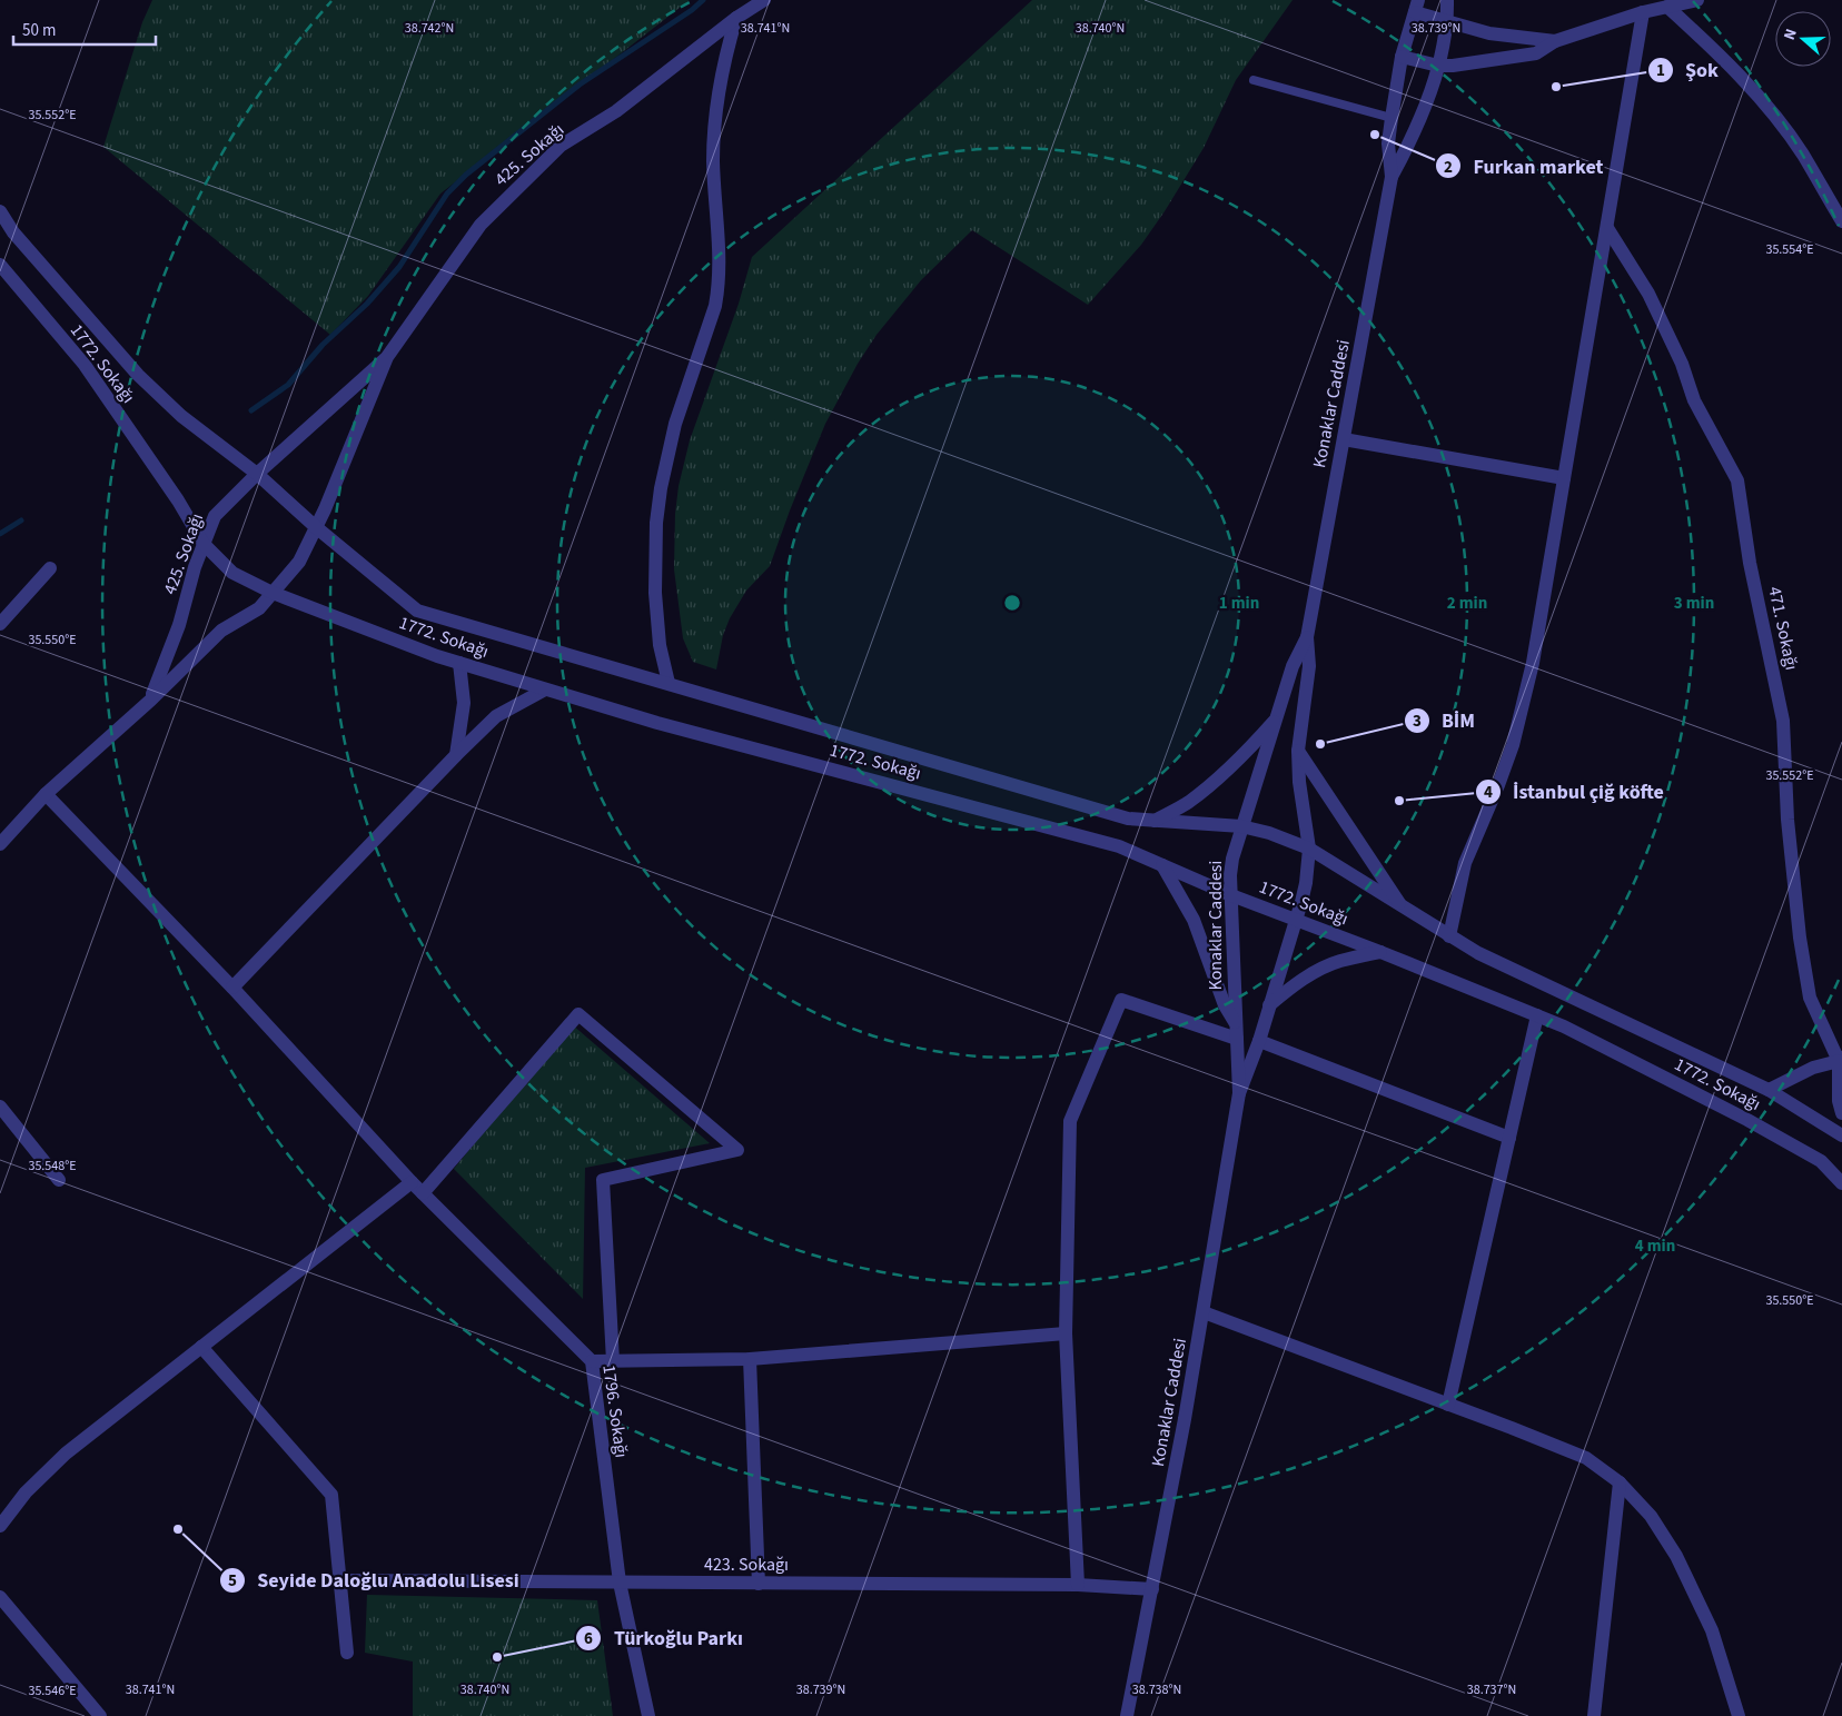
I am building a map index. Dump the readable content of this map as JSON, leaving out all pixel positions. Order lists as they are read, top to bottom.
{
  "streets": {
    "street": [
      "425. Sokağı",
      "1772. Sokağı",
      "Konaklar Caddesi",
      "471. Sokağı",
      "1796. Sokağı",
      "423. Sokağı"
    ]
  },
  "crossings": [
    ["425. Sokağı", "1772. Sokağı"],
    ["425. Sokağı", "1796. Sokağı"],
    ["1772. Sokağı", "Konaklar Caddesi"],
    ["Konaklar Caddesi", "423. Sokağı"],
    ["1796. Sokağı", "423. Sokağı"]
  ],
  "places": [
    "Şok",
    "Furkan market",
    "BİM",
    "İstanbul çiğ köfte",
    "Seyide Daloğlu Anadolu Lisesi",
    "Türkoğlu Parkı"
  ],
  "scale_bar": "50 m",
  "north": "left",
  "coordinates": [
    "38.742°N",
    "38.741°N",
    "38.740°N",
    "38.739°N",
    "35.552°E",
    "35.554°E",
    "35.550°E",
    "35.548°E",
    "38.738°N",
    "38.737°N",
    "35.546°E"
  ],
  "rings": [
    "1 min",
    "2 min",
    "3 min",
    "4 min"
  ]
}
